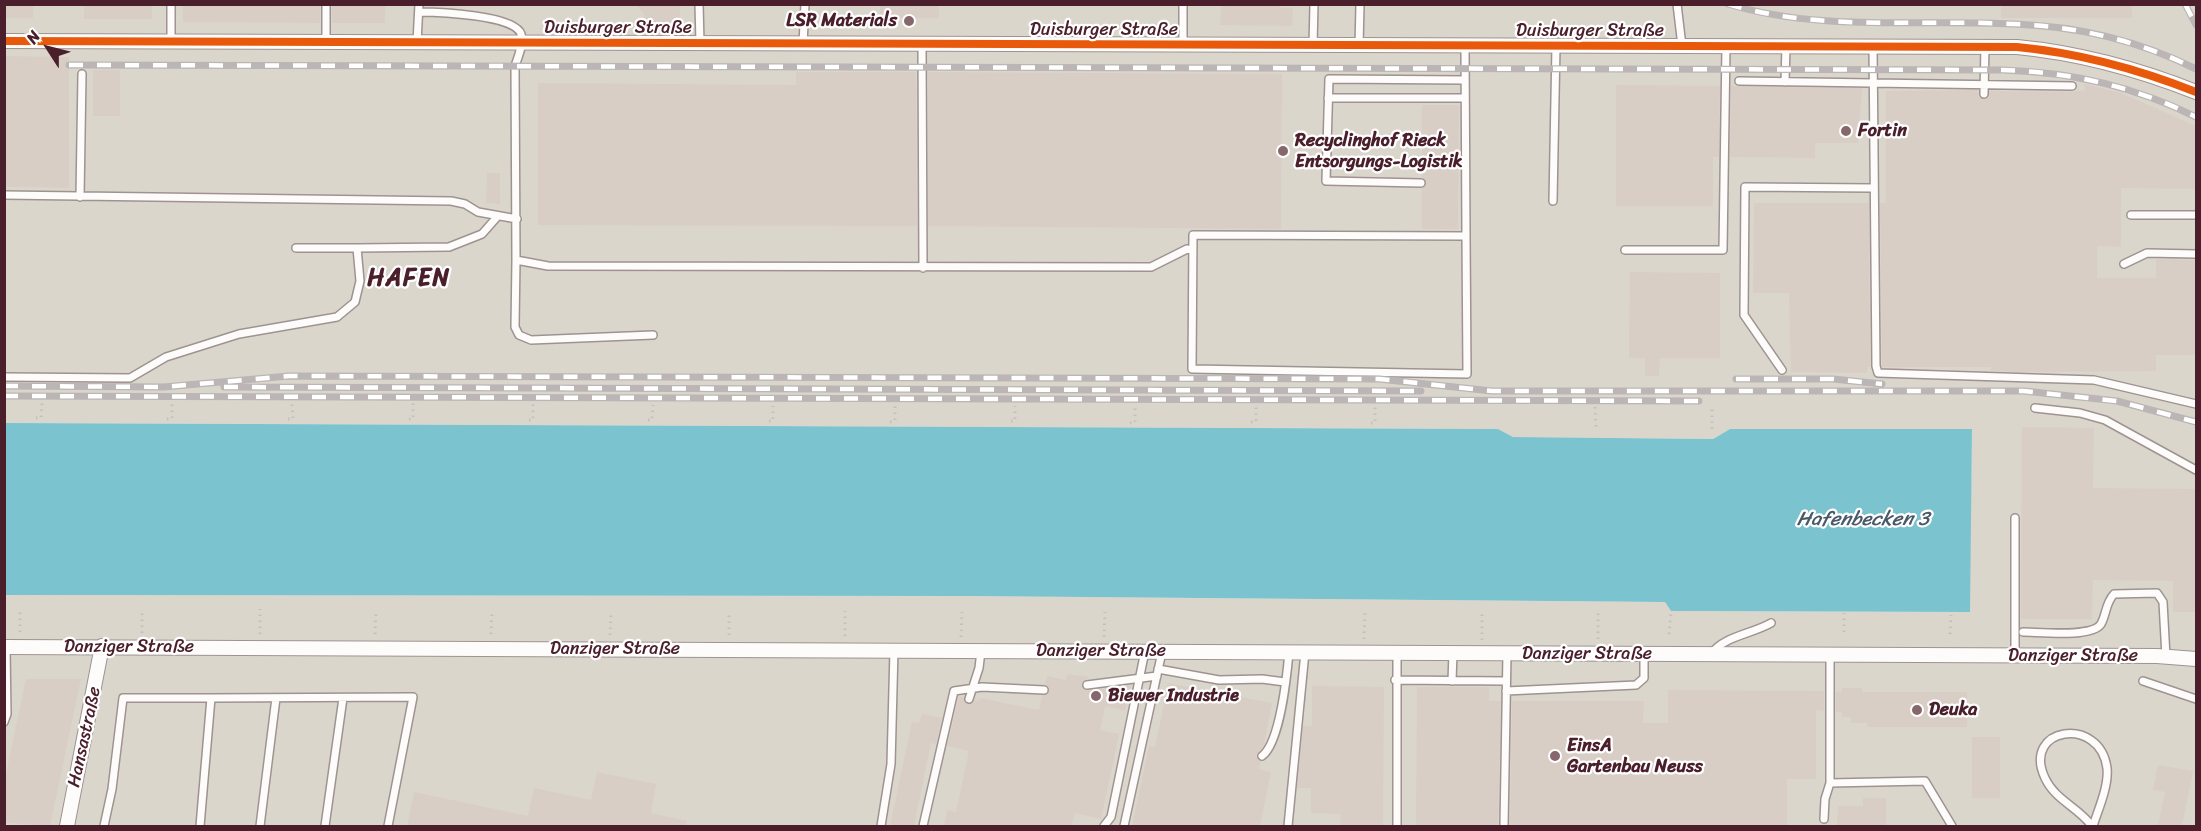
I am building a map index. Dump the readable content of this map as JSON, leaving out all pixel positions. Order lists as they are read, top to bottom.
{
  "streets": {
    "street": ["Duisburger Straße", "Danziger Straße", "Hansastraße"]
  },
  "crossings": [
    ["Danziger Straße", "Hansastraße"]
  ],
  "districts": ["HAFEN"],
  "water": ["Hafenbecken 3"],
  "places": [
    "LSR Materials",
    "Fortin",
    "Recyclinghof Rieck Entsorgungs-Logistik",
    "Biewer Industrie",
    "Deuka",
    "EinsA Gartenbau Neuss"
  ],
  "north": "top left"
}
